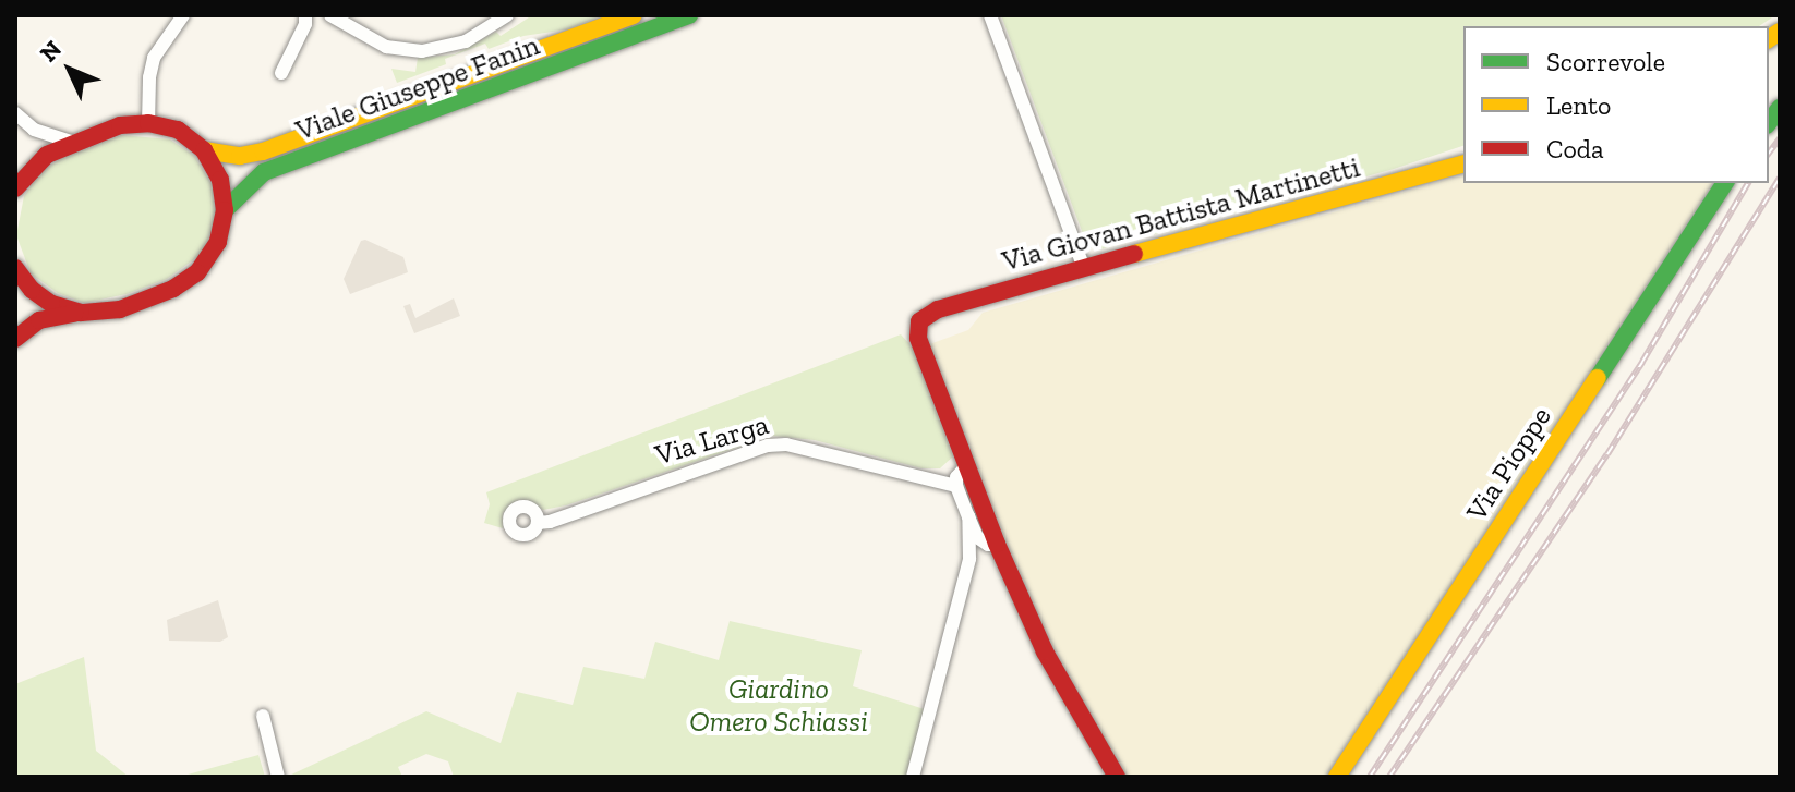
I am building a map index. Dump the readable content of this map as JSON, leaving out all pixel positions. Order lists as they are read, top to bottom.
{
  "streets": {
    "street": [
      "Viale Giuseppe Fanin",
      "Via Giovan Battista Martinetti",
      "Via Larga",
      "Via Pioppe"
    ]
  },
  "parks": ["Giardino Omero Schiassi"],
  "legend": ["Scorrevole", "Lento", "Coda"],
  "north": "top left"
}
